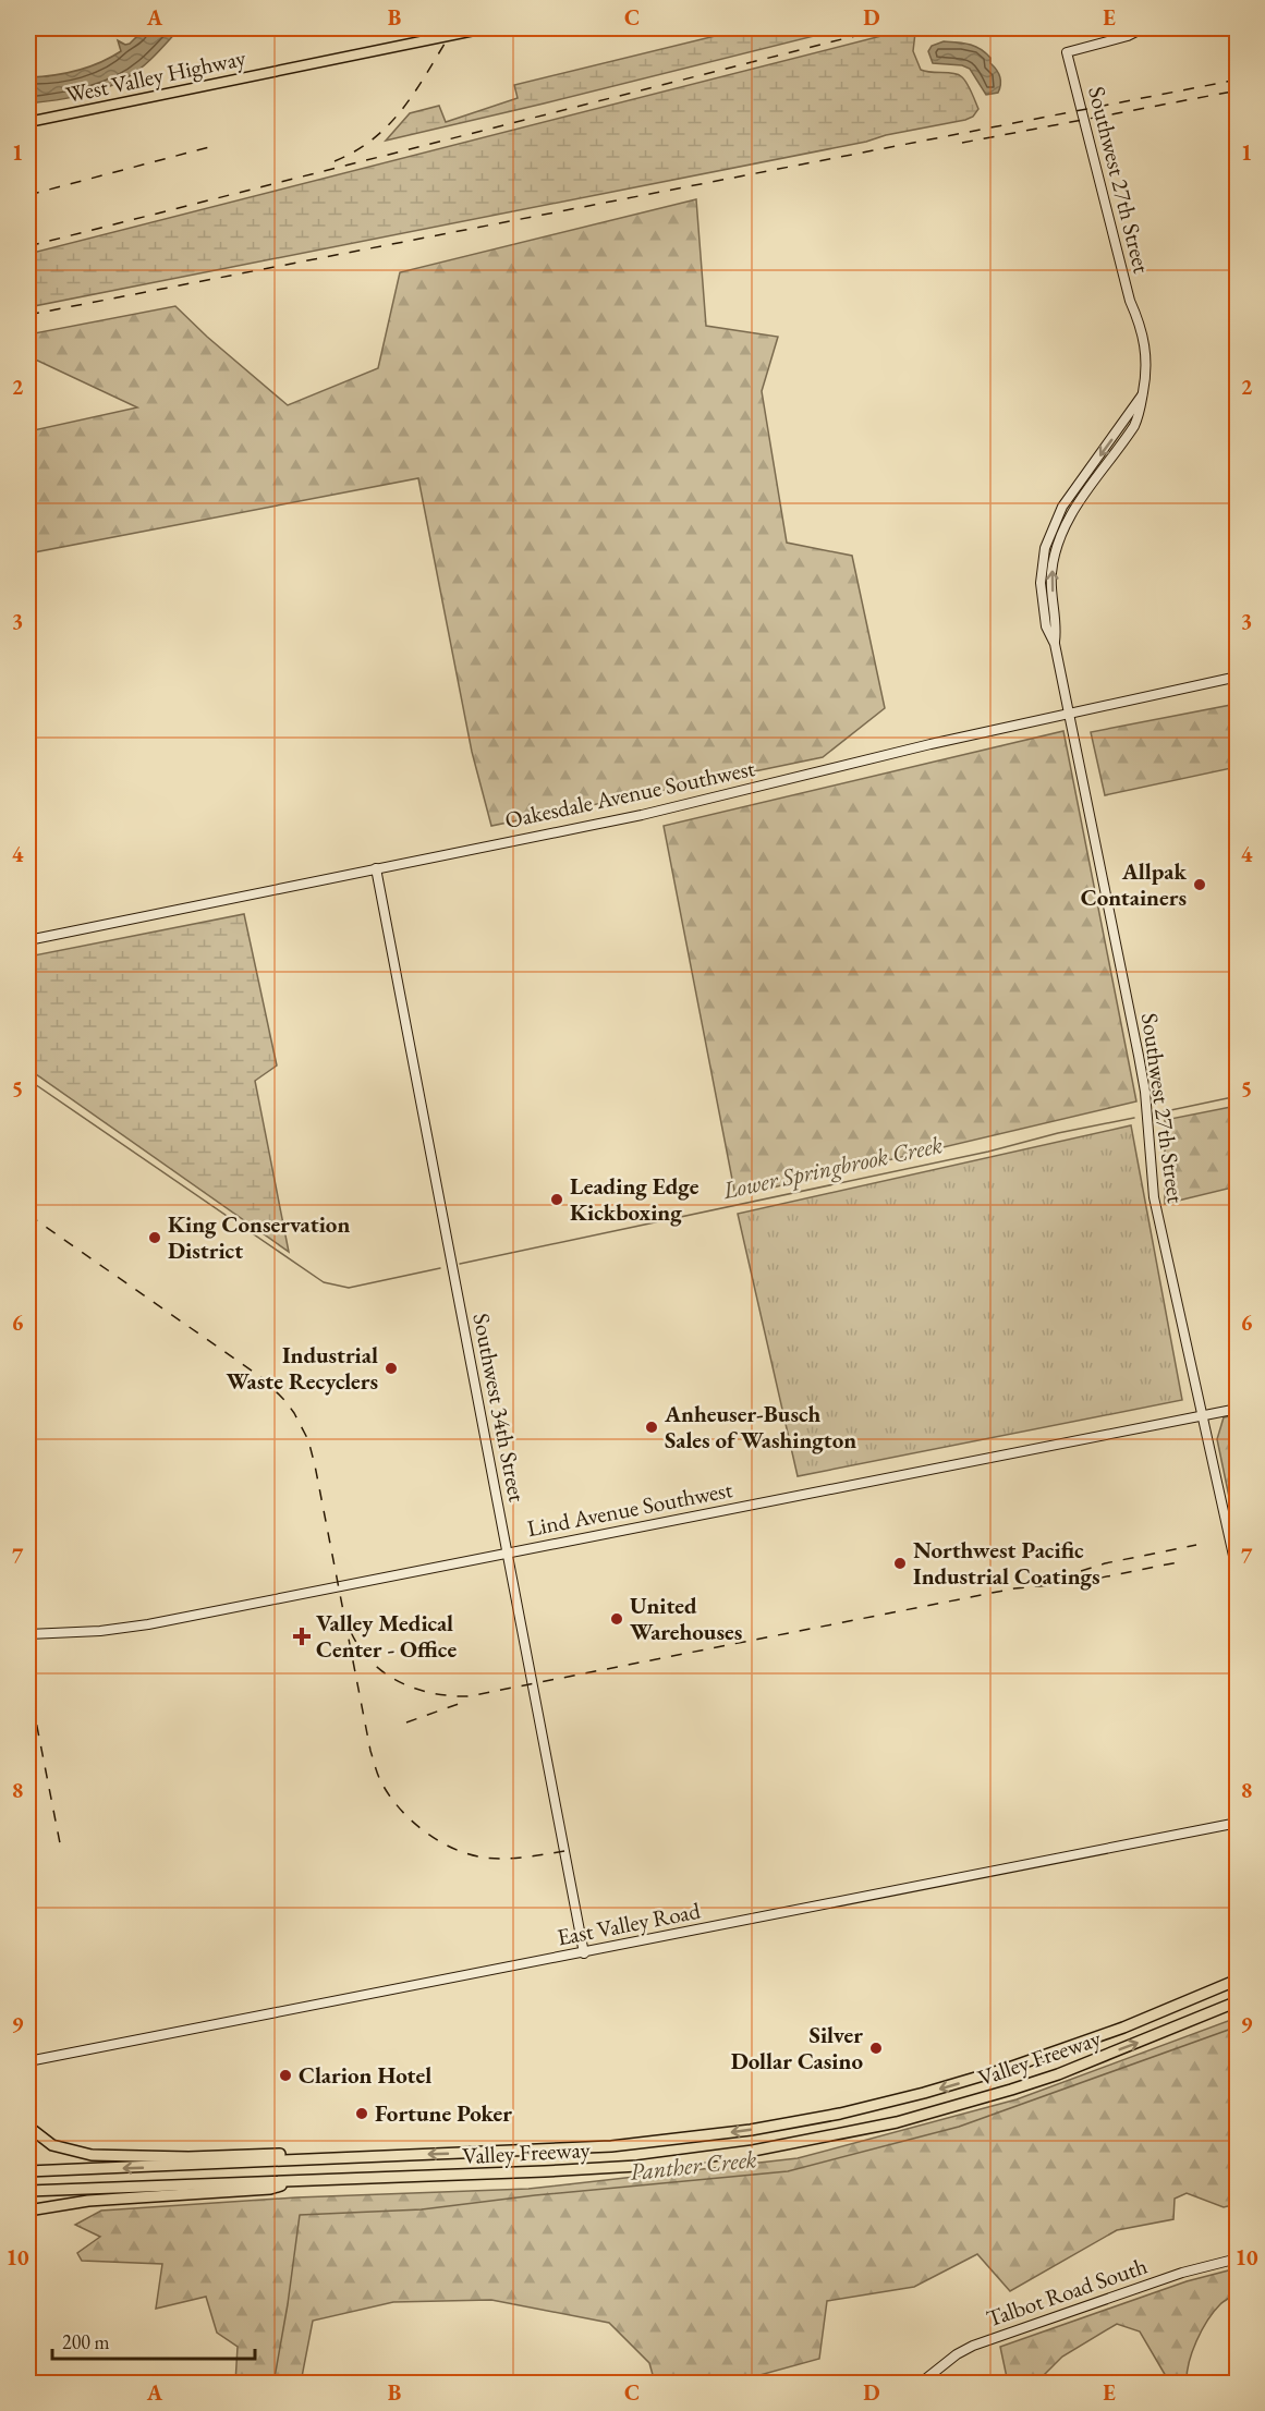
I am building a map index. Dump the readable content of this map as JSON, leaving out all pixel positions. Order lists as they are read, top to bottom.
{
  "streets": {
    "highway": ["Valley Freeway"],
    "main road": ["West Valley Highway"],
    "street": [
      "Southwest 27th Street",
      "Oakesdale Avenue Southwest",
      "Southwest 34th Street",
      "Lind Avenue Southwest",
      "East Valley Road",
      "Talbot Road South"
    ]
  },
  "crossings": [
    ["Southwest 27th Street", "Oakesdale Avenue Southwest"],
    ["Southwest 27th Street", "Lind Avenue Southwest"],
    ["Oakesdale Avenue Southwest", "Southwest 34th Street"],
    ["Southwest 34th Street", "Lind Avenue Southwest"],
    ["Southwest 34th Street", "East Valley Road"]
  ],
  "water": ["Lower Springbrook Creek", "Panther Creek"],
  "places": {
    "other": [
      "Allpak Containers",
      "Leading Edge Kickboxing",
      "King Conservation District",
      "Industrial Waste Recyclers",
      "Anheuser-Busch Sales of Washington",
      "Northwest Pacific Industrial Coatings",
      "United Warehouses",
      "Silver Dollar Casino",
      "Clarion Hotel",
      "Fortune Poker"
    ],
    "health": ["Valley Medical Center - Office"]
  },
  "scale_bar": "200 m",
  "grid": {
    "columns": [
      "A",
      "B",
      "C",
      "D",
      "E"
    ],
    "rows": [
      "1",
      "2",
      "3",
      "4",
      "5",
      "6",
      "7",
      "8",
      "9",
      "10"
    ]
  }
}
